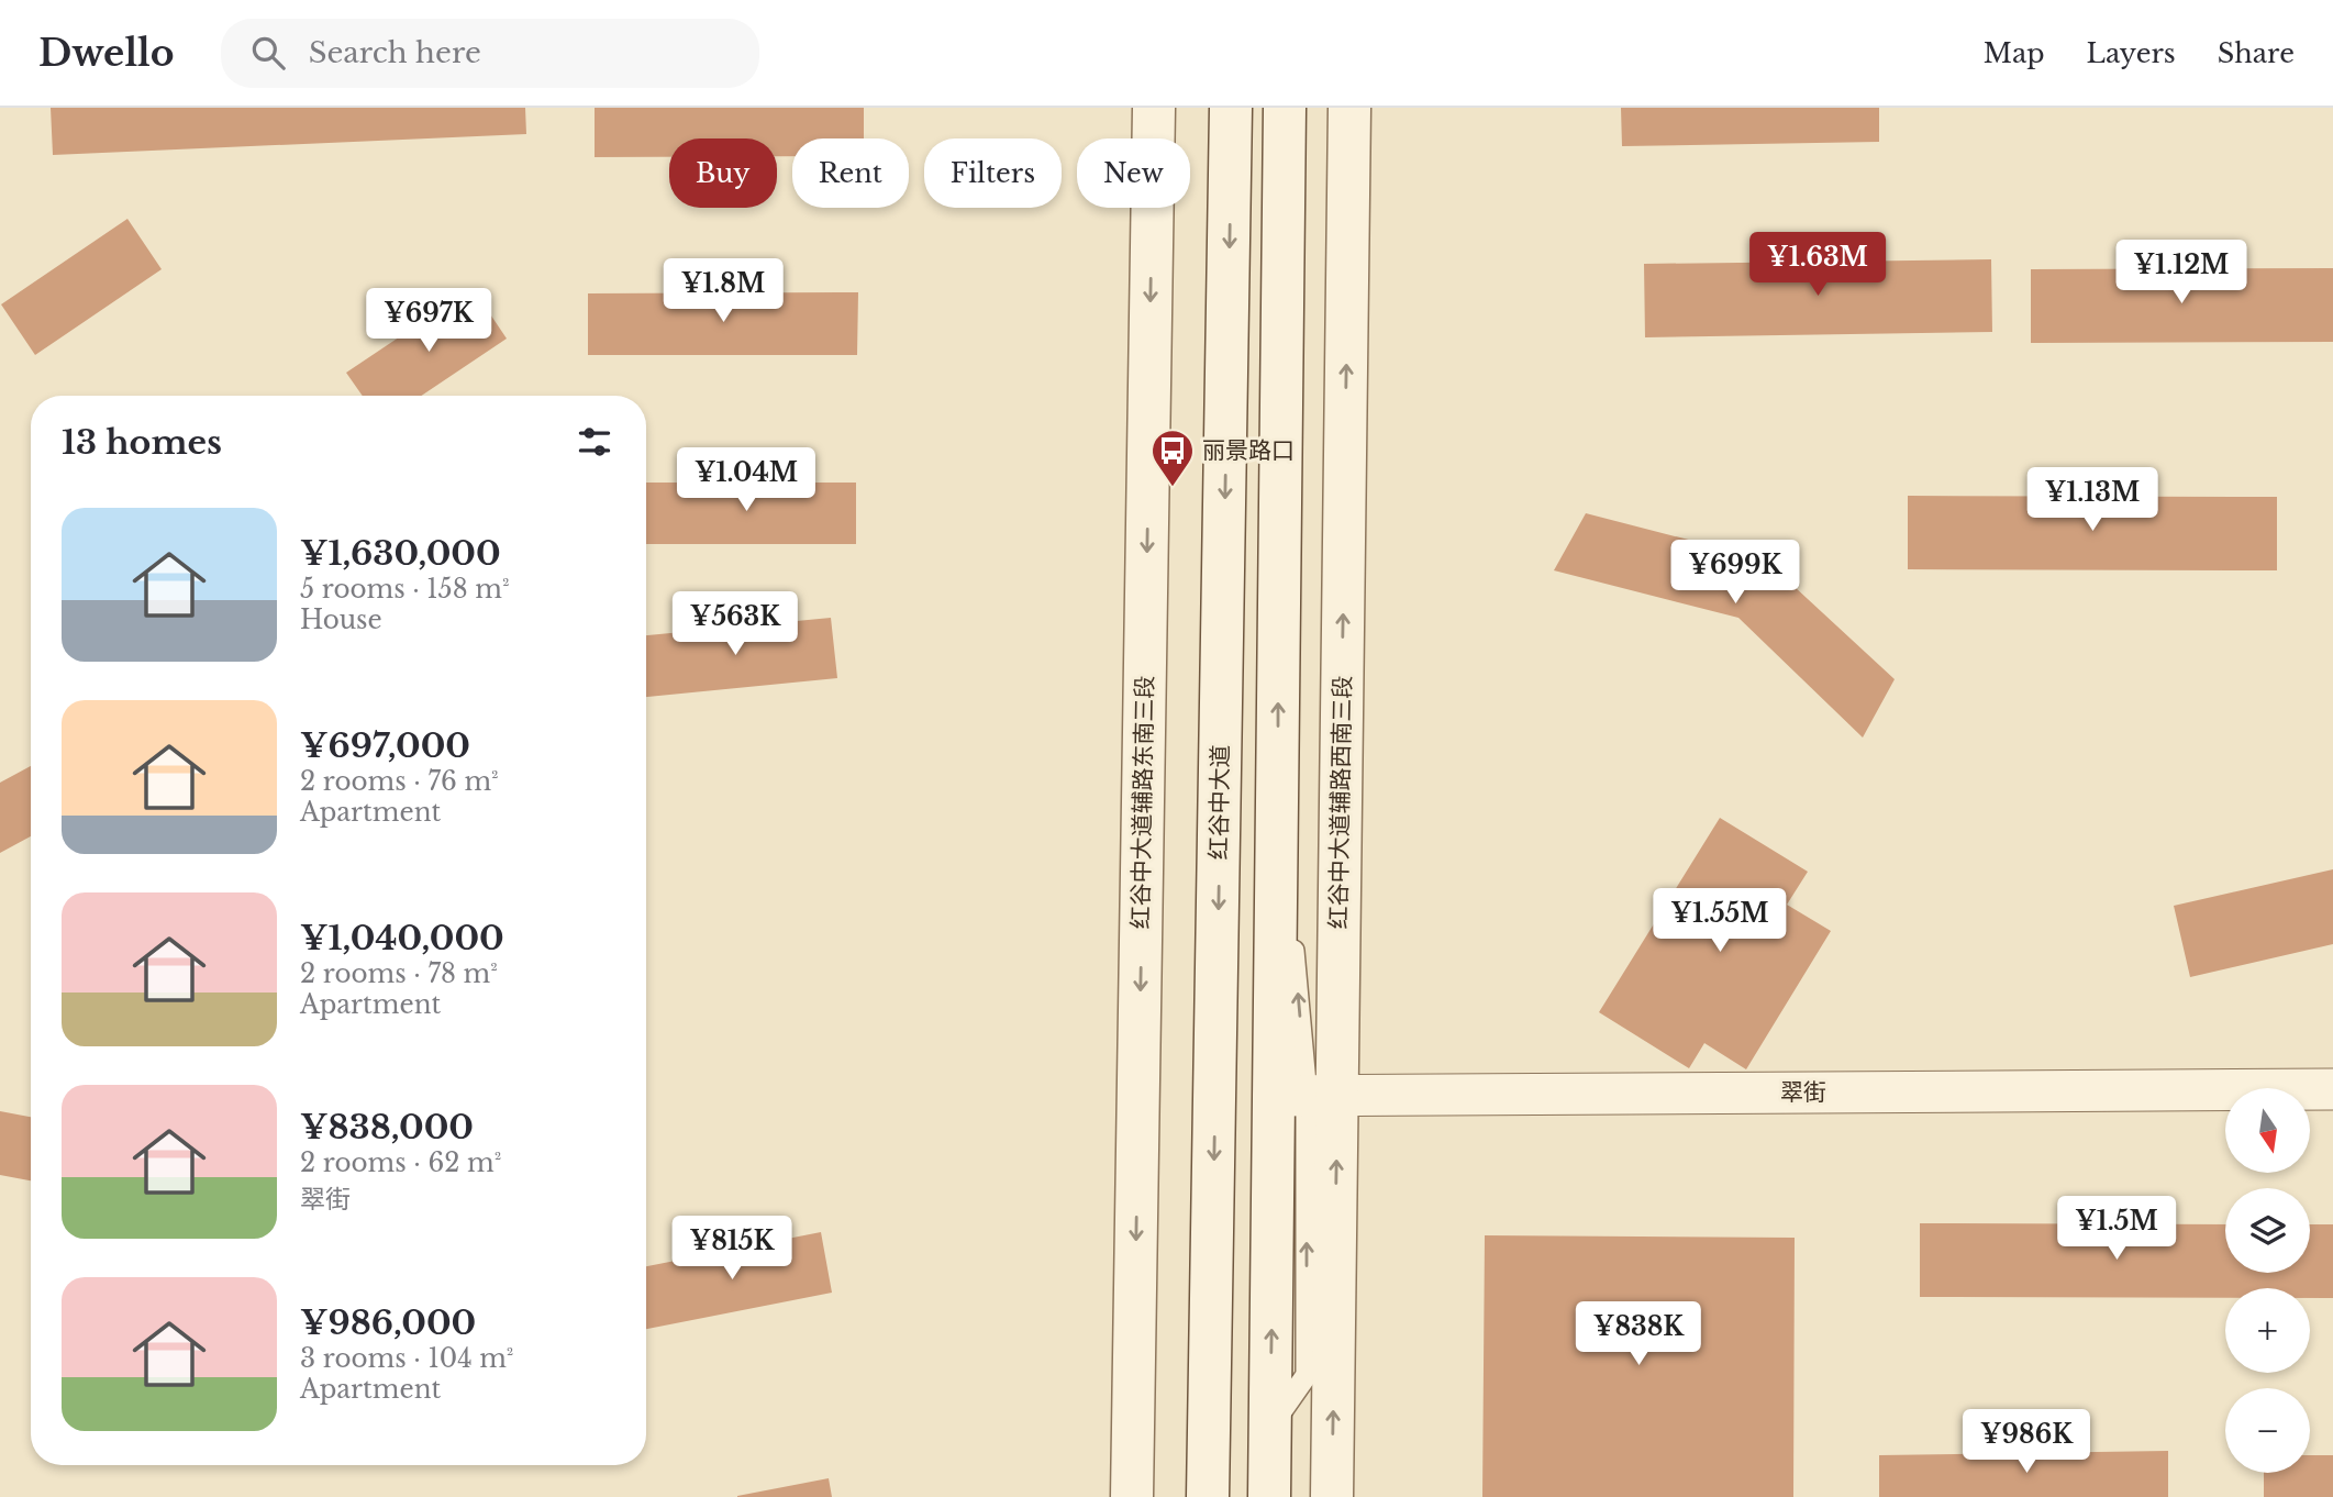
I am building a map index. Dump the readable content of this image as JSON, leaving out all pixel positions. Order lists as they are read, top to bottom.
{
  "streets": {
    "main road": ["红谷中大道辅路东南三段", "红谷中大道", "红谷中大道辅路西南三段"],
    "street": ["翠街"]
  },
  "crossings": [
    ["红谷中大道辅路西南三段", "翠街"]
  ],
  "places": {
    "bus stop": ["丽景路口"]
  },
  "north": "bottom",
  "page": {
    "header": "Dwello",
    "search": "Search here",
    "nav": ["Map", "Layers", "Share"],
    "chip": [
      "Buy",
      "Rent",
      "Filters",
      "New"
    ],
    "price": [
      "¥1.63M",
      "¥1.12M",
      "¥1.8M",
      "¥697K",
      "¥1.04M",
      "¥1.13M",
      "¥699K",
      "¥563K",
      "¥1.55M",
      "¥1.5M",
      "¥815K",
      "¥838K",
      "¥986K"
    ],
    "heading": "13 homes",
    "list": [
      {
        "name": "¥1,630,000",
        "note": "5 rooms · 158 m² · House"
      },
      {
        "name": "¥697,000",
        "note": "2 rooms · 76 m² · Apartment"
      },
      {
        "name": "¥1,040,000",
        "note": "2 rooms · 78 m² · Apartment"
      },
      {
        "name": "¥838,000",
        "note": "2 rooms · 62 m² · 翠街"
      },
      {
        "name": "¥986,000",
        "note": "3 rooms · 104 m² · Apartment"
      }
    ],
    "map_buttons": ["+", "−"]
  }
}
